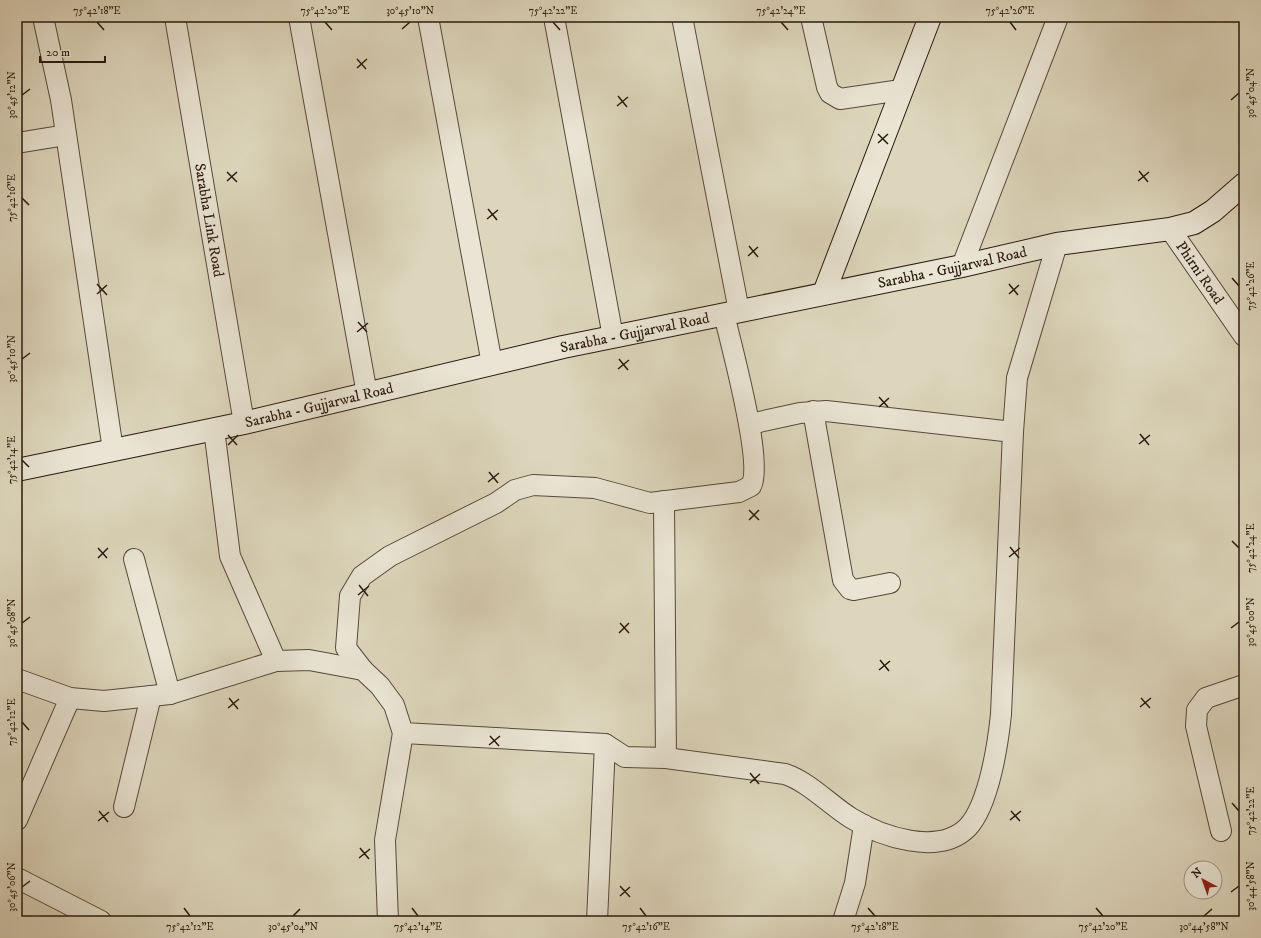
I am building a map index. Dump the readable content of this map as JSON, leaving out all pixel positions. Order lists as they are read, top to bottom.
{
  "streets": {
    "street": ["Sarabha Link Road", "Sarabha - Gujjarwal Road", "Phirni Road"]
  },
  "crossings": [
    ["Sarabha Link Road", "Sarabha - Gujjarwal Road"],
    ["Sarabha - Gujjarwal Road", "Phirni Road"]
  ],
  "scale_bar": "20 m",
  "north": "top left",
  "coordinates": [
    "75°42'18\"E",
    "75°42'20\"E",
    "30°45'10\"N",
    "75°42'22\"E",
    "75°42'24\"E",
    "75°42'26\"E",
    "30°45'04\"N",
    "30°45'12\"N",
    "75°42'16\"E",
    "75°42'14\"E",
    "30°45'00\"N",
    "30°45'08\"N",
    "75°42'12\"E",
    "30°44'58\"N",
    "30°45'06\"N"
  ]
}
